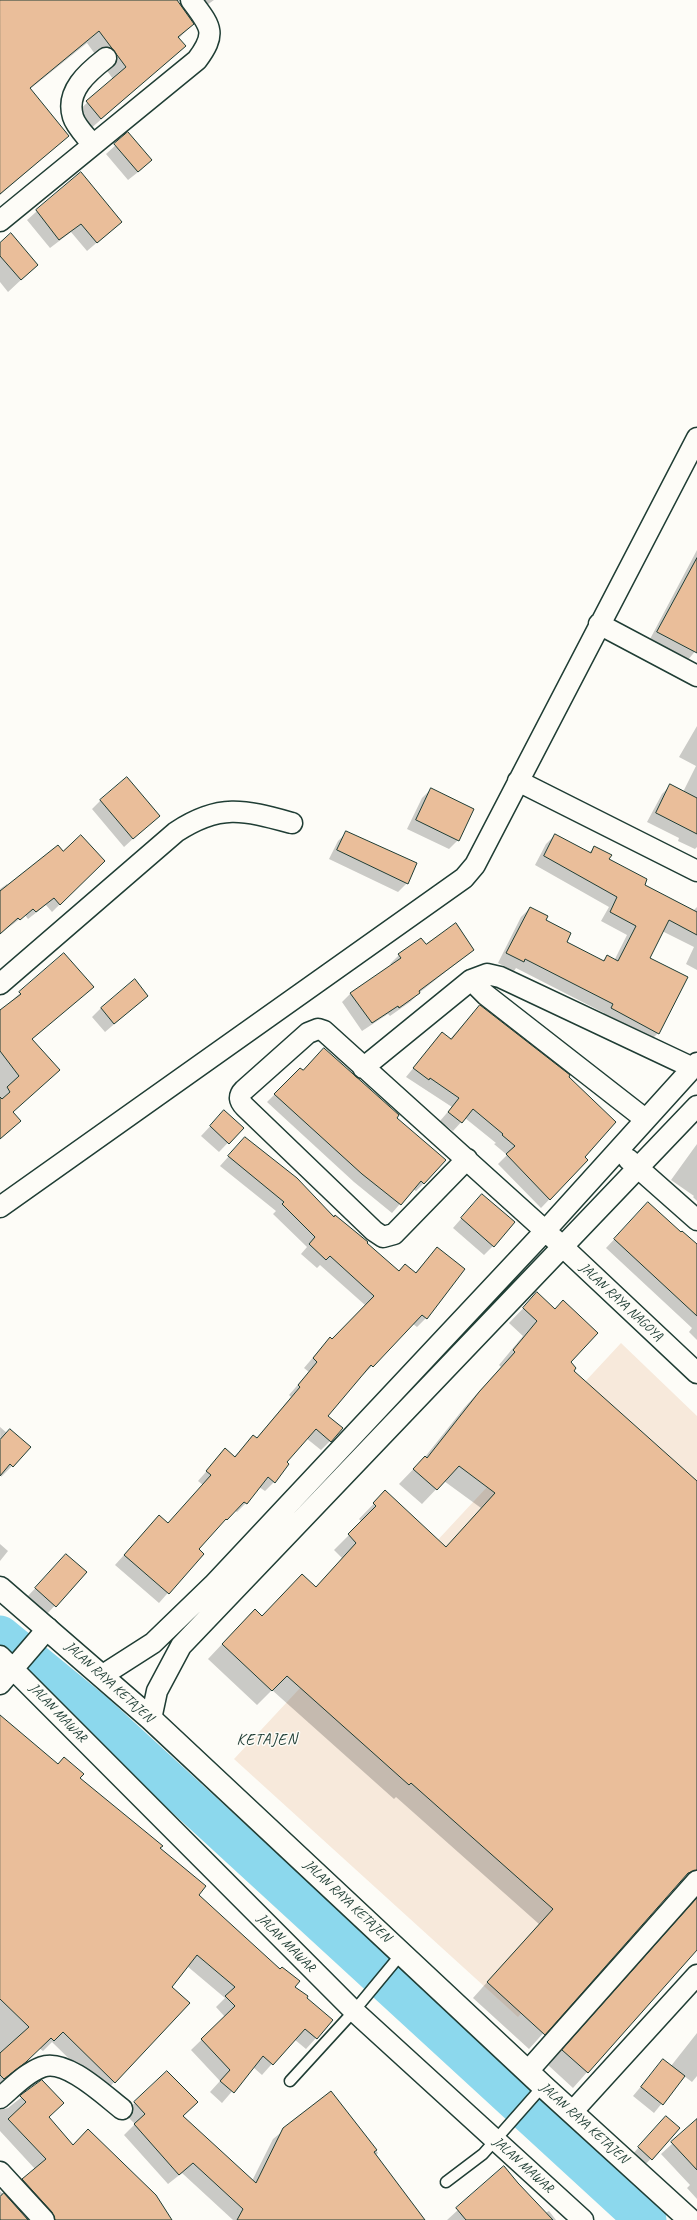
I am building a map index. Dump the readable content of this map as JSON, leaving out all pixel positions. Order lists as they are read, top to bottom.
{
  "streets": {
    "street": ["JALAN RAYA NAGOYA", "JALAN RAYA KETAJEN", "JALAN MAWAR"]
  },
  "districts": ["KETAJEN"]
}
